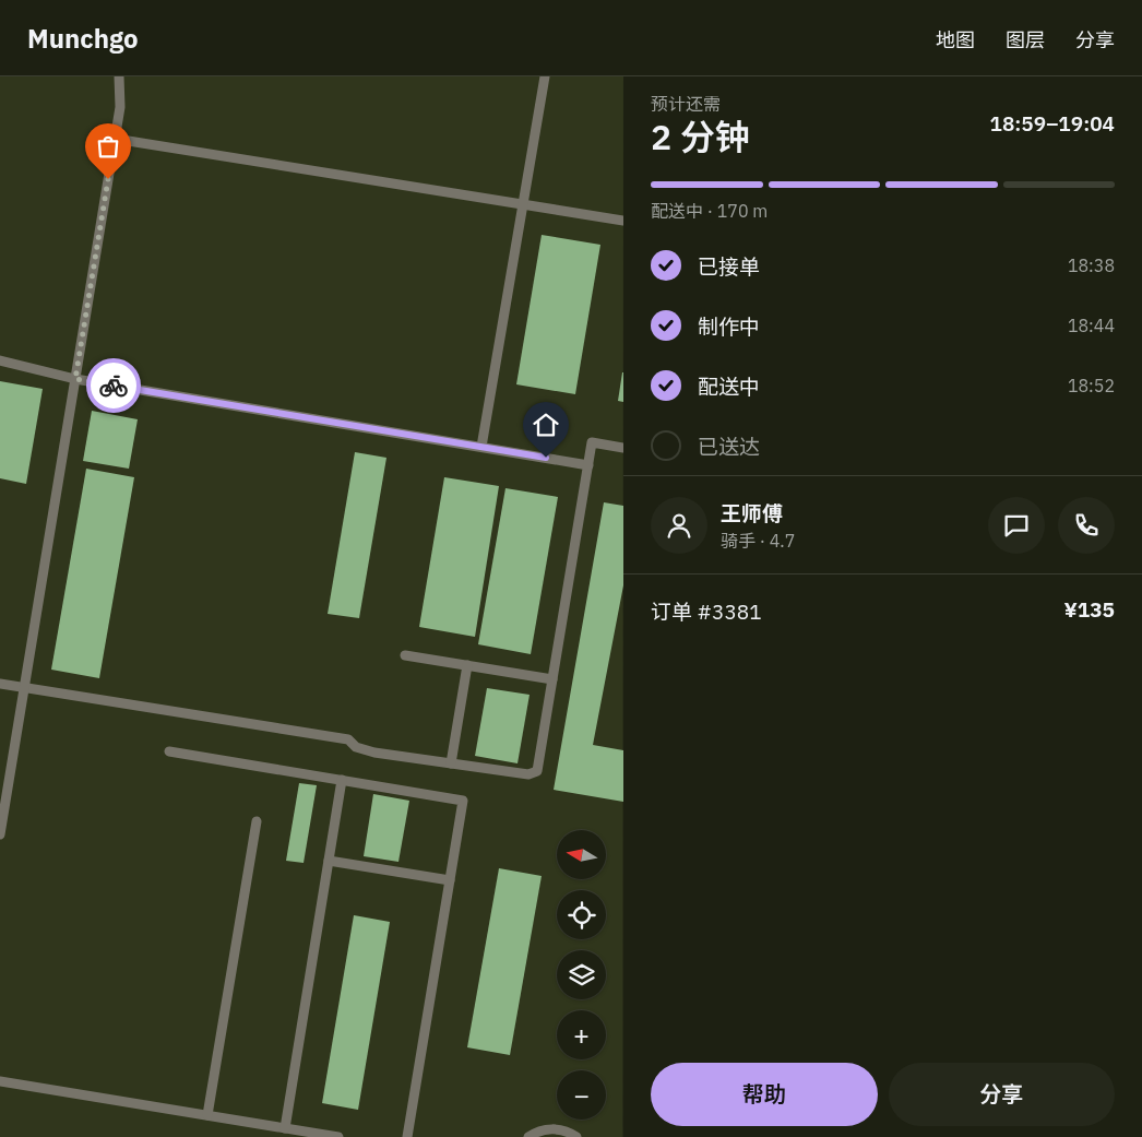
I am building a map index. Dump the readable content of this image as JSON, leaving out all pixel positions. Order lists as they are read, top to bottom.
{
  "north": "left",
  "page": {
    "header": "Munchgo",
    "nav": ["地图", "图层", "分享"],
    "heading": ["2 分钟", "预计还需", "18:59–19:04"],
    "panel": [
      "王师傅",
      "骑手 · 4.7",
      "订单 #3381",
      "¥135"
    ],
    "bar": "配送中 · 170 m",
    "list": [
      ["已接单", "18:38"],
      ["制作中", "18:44"],
      ["配送中", "18:52"],
      "已送达"
    ],
    "map_buttons": ["+", "−"],
    "buttons": ["帮助", "分享"]
  }
}
